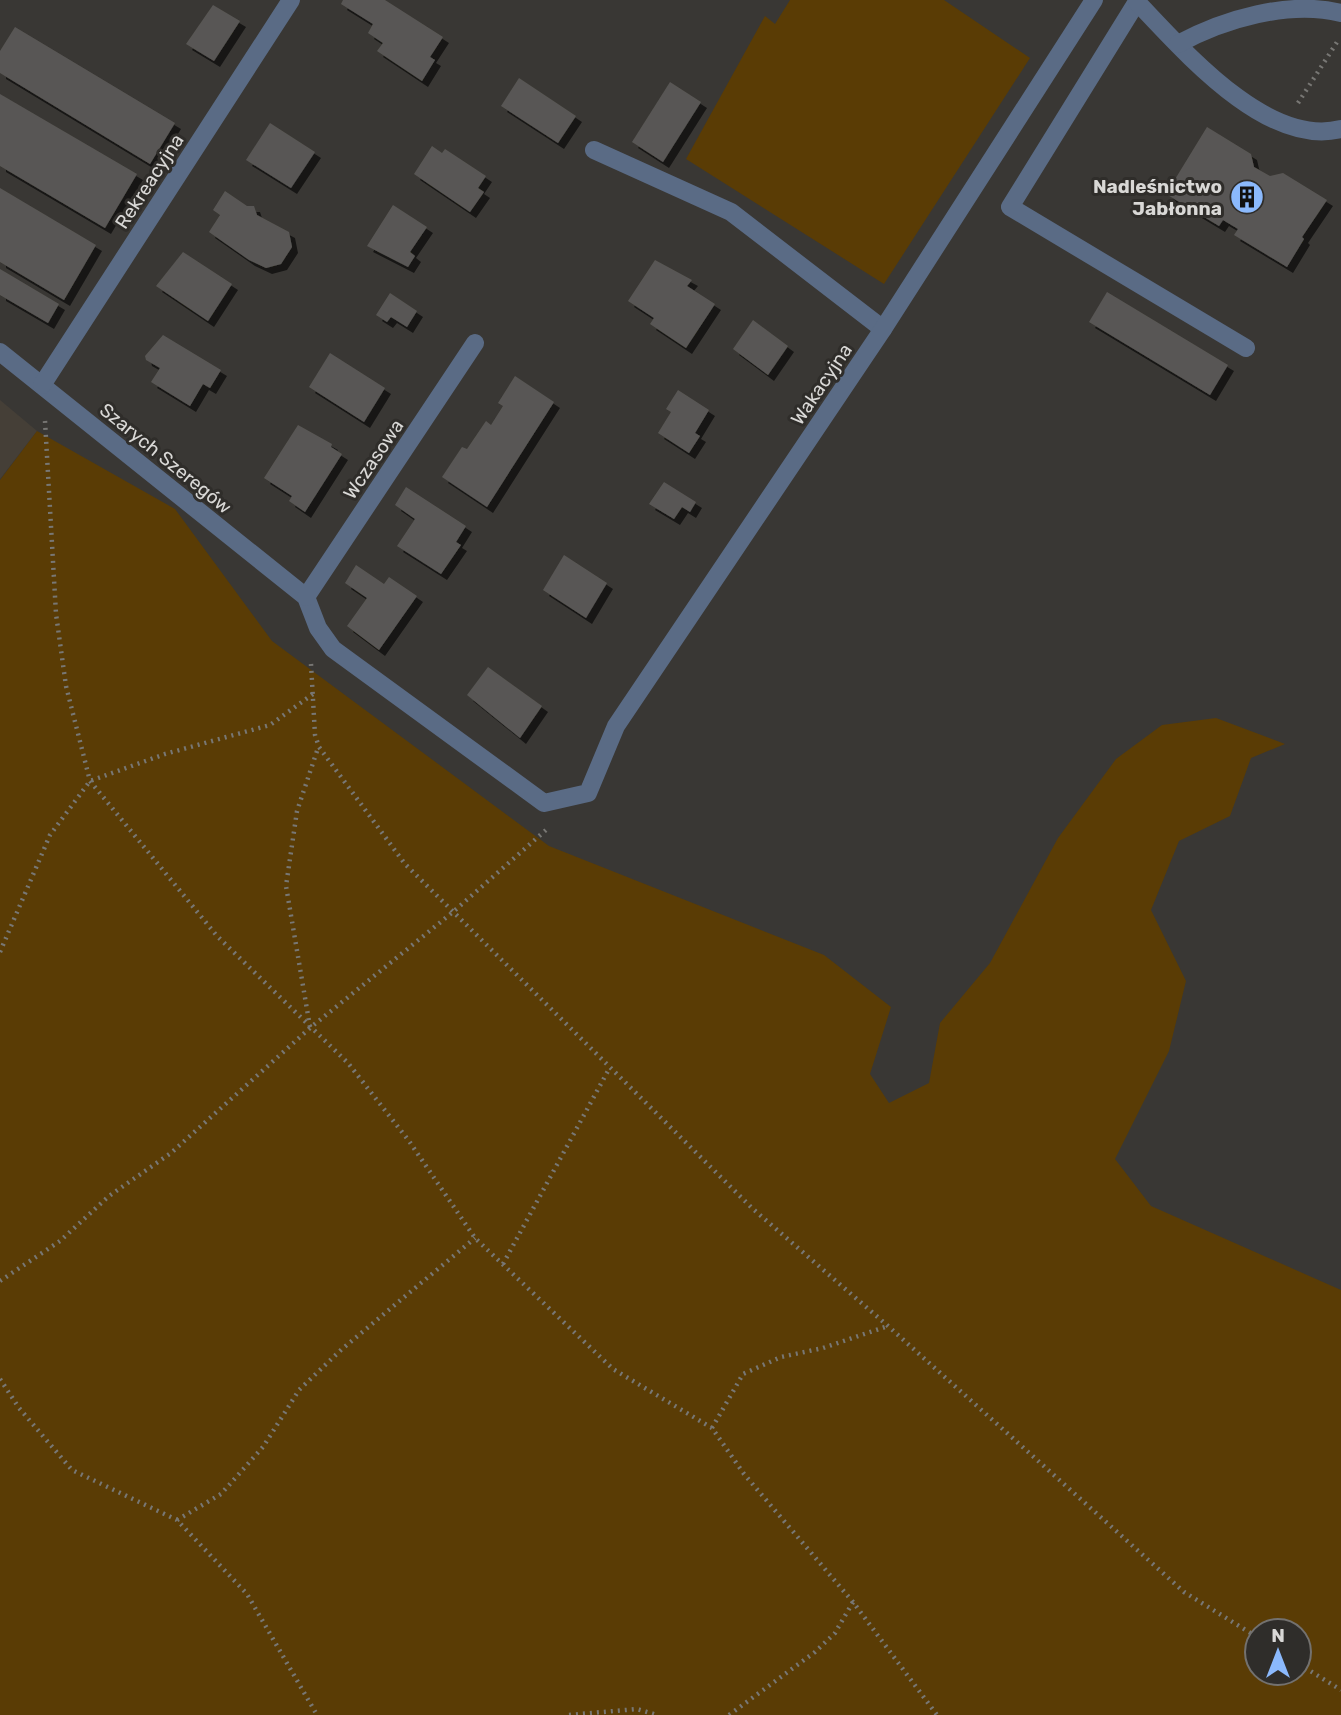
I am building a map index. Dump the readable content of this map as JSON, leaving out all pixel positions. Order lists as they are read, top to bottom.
{
  "streets": {
    "street": [
      "Rekreacyjna",
      "Wakacyjna",
      "Szarych Szeregów",
      "Wczasowa"
    ]
  },
  "crossings": [
    ["Rekreacyjna", "Szarych Szeregów"],
    ["Szarych Szeregów", "Wczasowa"]
  ],
  "places": {
    "building": ["Nadleśnictwo Jabłonna"]
  },
  "north": "top"
}
